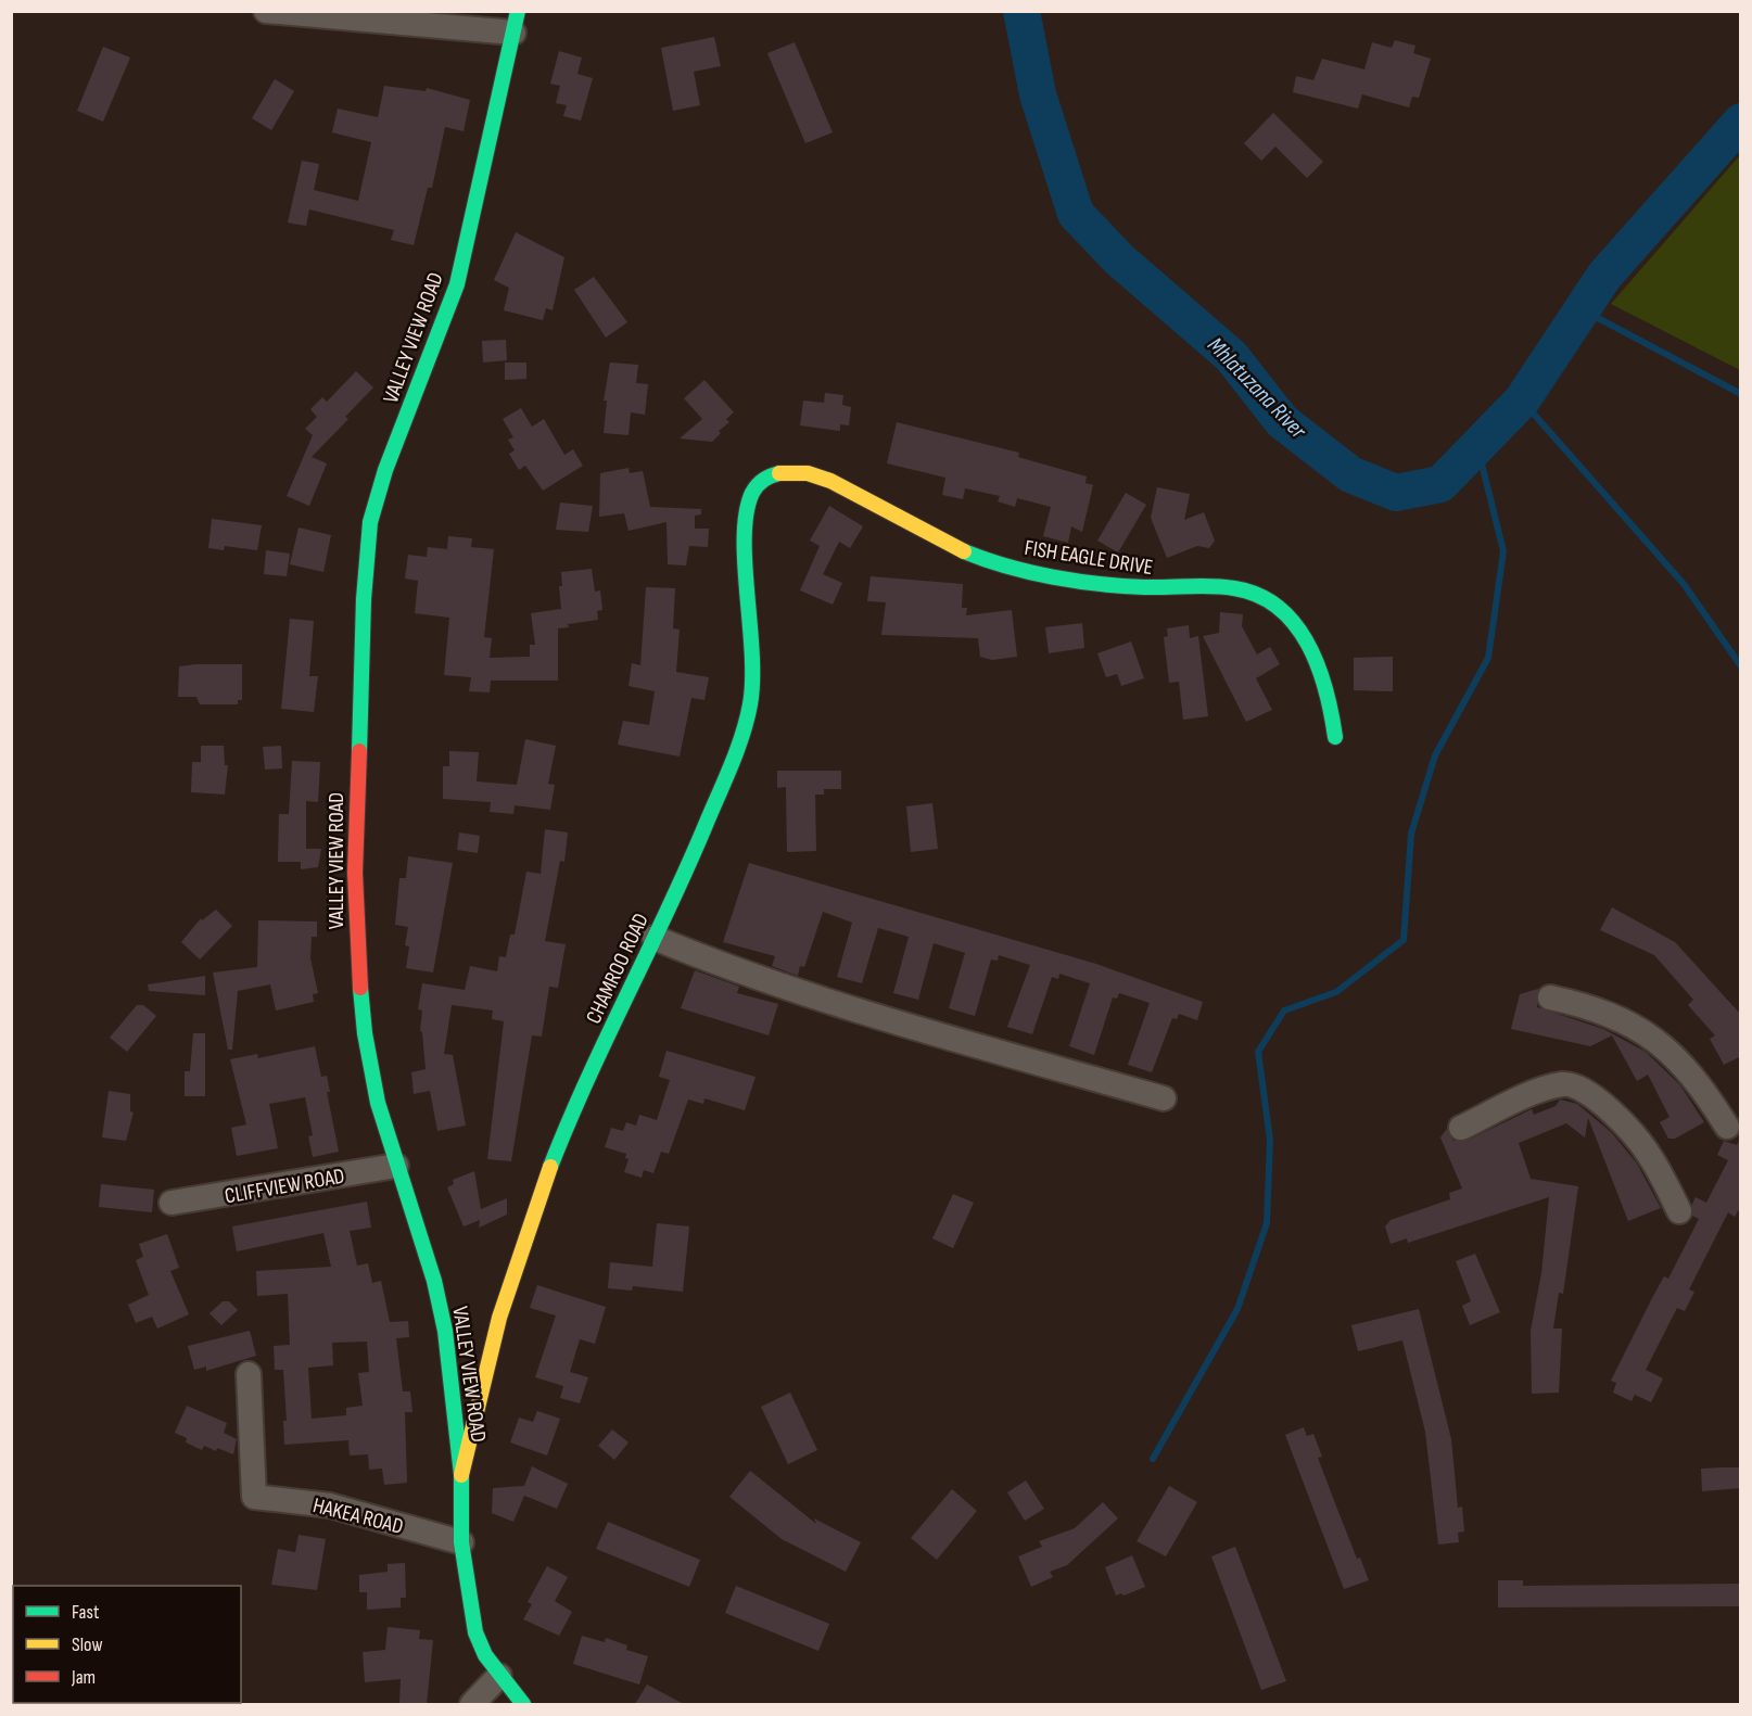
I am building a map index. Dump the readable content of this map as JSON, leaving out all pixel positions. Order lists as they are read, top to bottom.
{
  "streets": {
    "street": [
      "VALLEY VIEW ROAD",
      "FISH EAGLE DRIVE",
      "CHAMROO ROAD",
      "CLIFFVIEW ROAD",
      "HAKEA ROAD"
    ]
  },
  "crossings": [
    ["VALLEY VIEW ROAD", "CHAMROO ROAD"],
    ["VALLEY VIEW ROAD", "CLIFFVIEW ROAD"],
    ["VALLEY VIEW ROAD", "HAKEA ROAD"],
    ["FISH EAGLE DRIVE", "CHAMROO ROAD"]
  ],
  "water": ["Mhlatuzana River"],
  "legend": ["Fast", "Slow", "Jam"]
}
